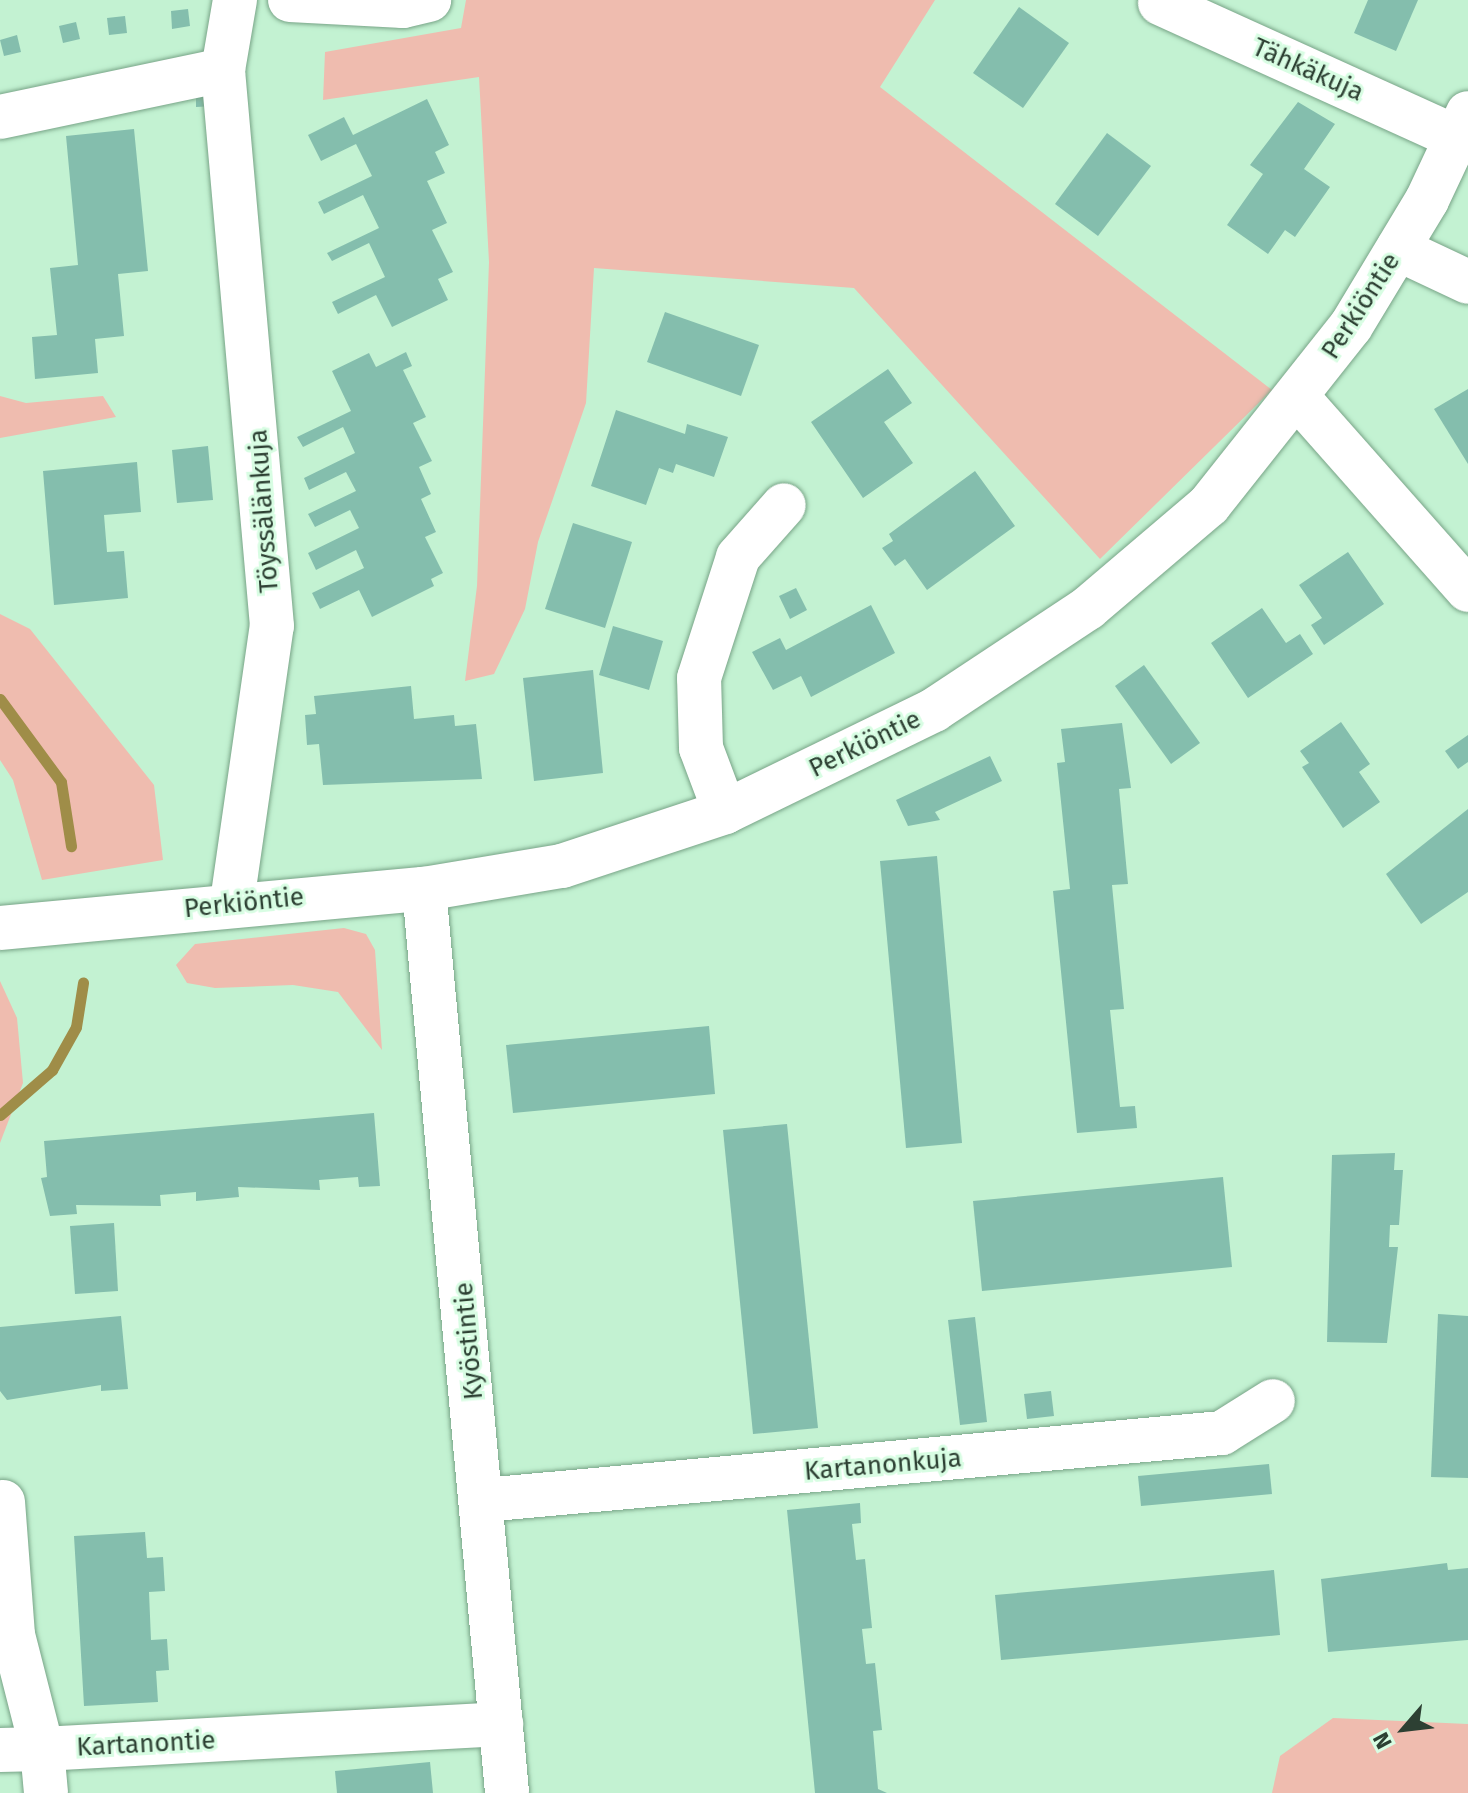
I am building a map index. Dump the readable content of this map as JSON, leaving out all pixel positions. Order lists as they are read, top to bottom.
{
  "streets": {
    "street": [
      "Tähkäkuja",
      "Perkiöntie",
      "Töyssälänkuja",
      "Kyöstintie",
      "Kartanonkuja",
      "Kartanontie"
    ]
  },
  "crossings": [
    ["Tähkäkuja", "Perkiöntie"],
    ["Perkiöntie", "Töyssälänkuja"],
    ["Perkiöntie", "Kyöstintie"],
    ["Kyöstintie", "Kartanonkuja"],
    ["Kyöstintie", "Kartanontie"]
  ],
  "north": "bottom left"
}
